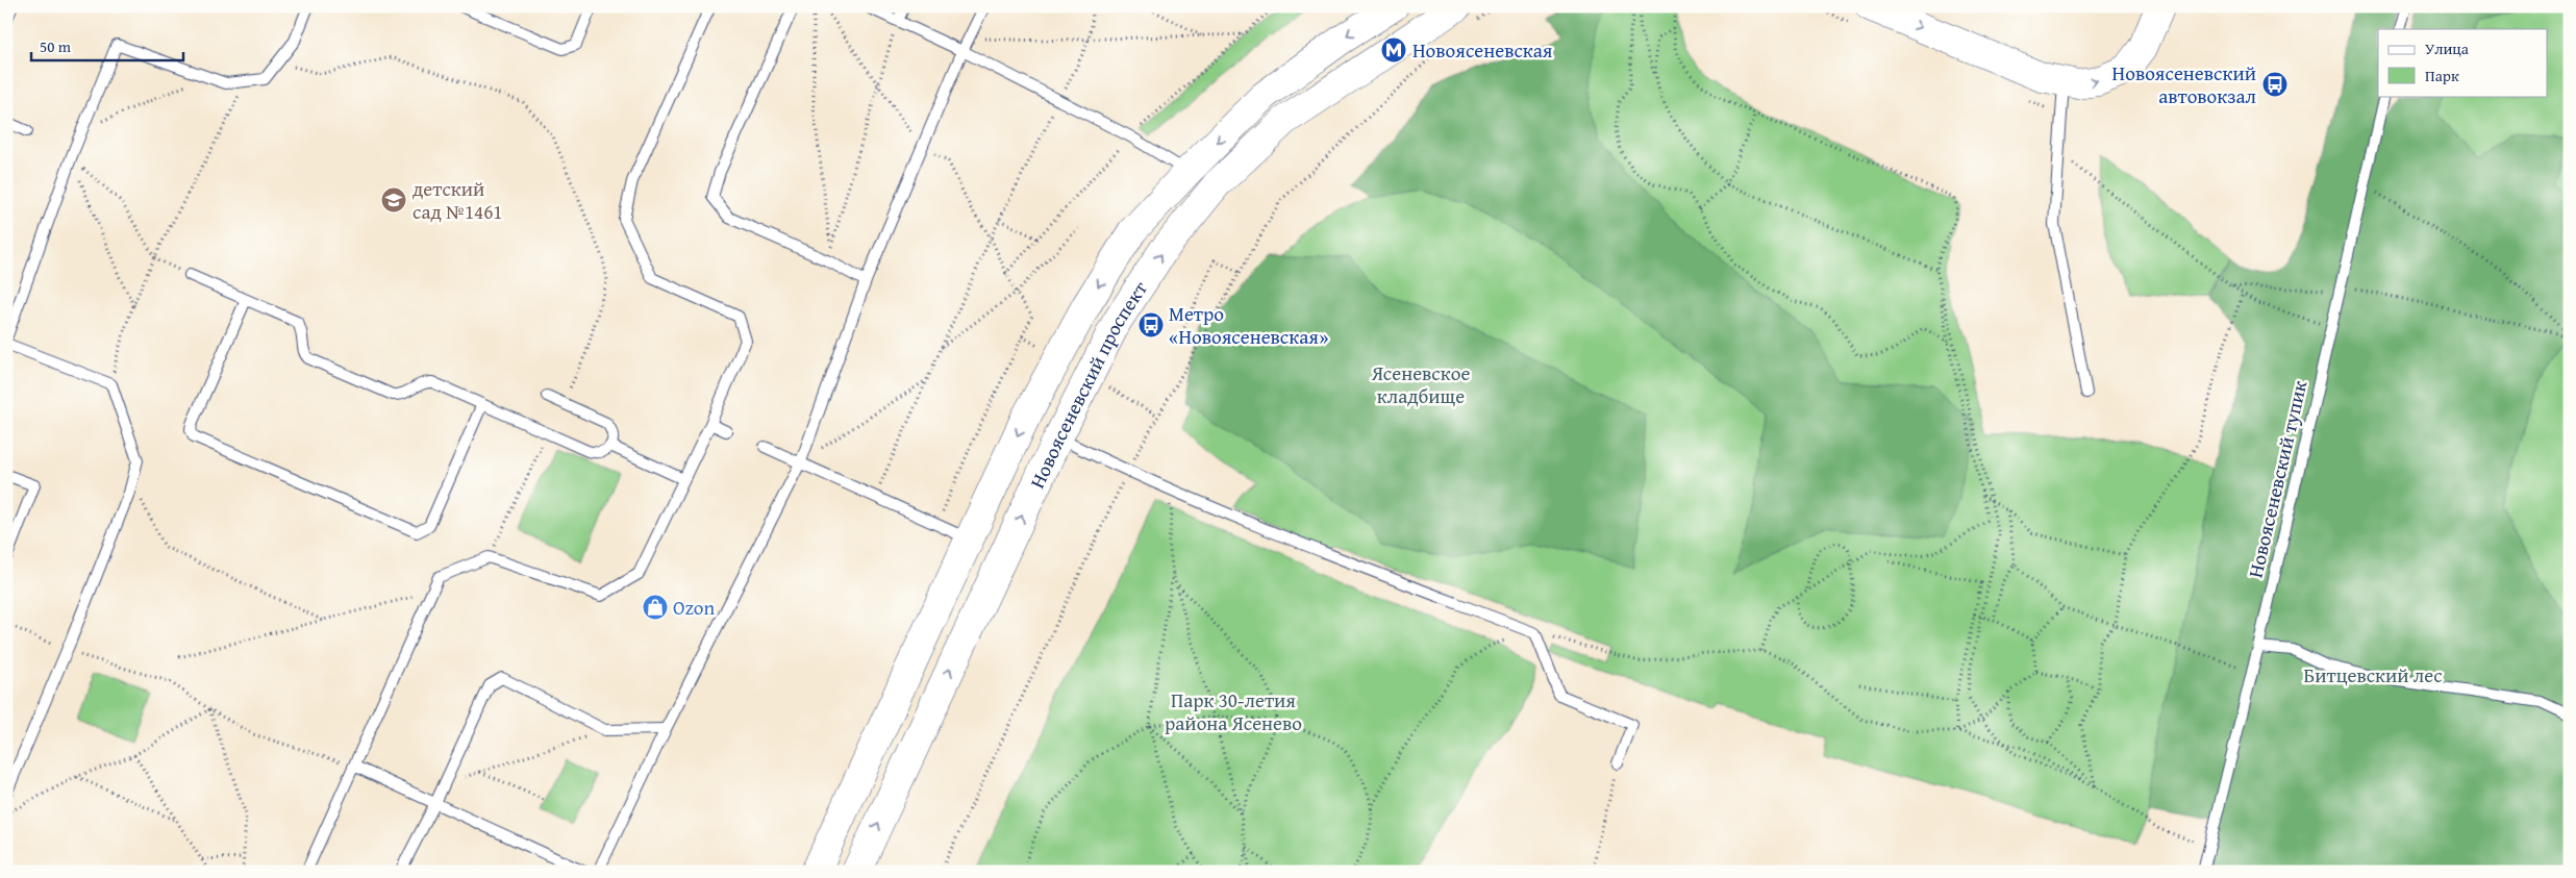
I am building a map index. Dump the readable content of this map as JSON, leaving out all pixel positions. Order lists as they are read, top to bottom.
{
  "streets": {
    "street": ["Новоясеневский проспект"],
    "lane": ["Новоясеневский тупик"]
  },
  "parks": ["Ясеневское кладбище", "Битцевский лес", "Парк 30-летия района Ясенево"],
  "places": {
    "metro station": ["Новоясеневская"],
    "bus stop": ["Новоясеневский автовокзал", "Метро «Новоясеневская»"],
    "school or university": ["детский сад №1461"],
    "shop": ["Ozon"]
  },
  "legend": ["Улица", "Парк"],
  "scale_bar": "50 m"
}
